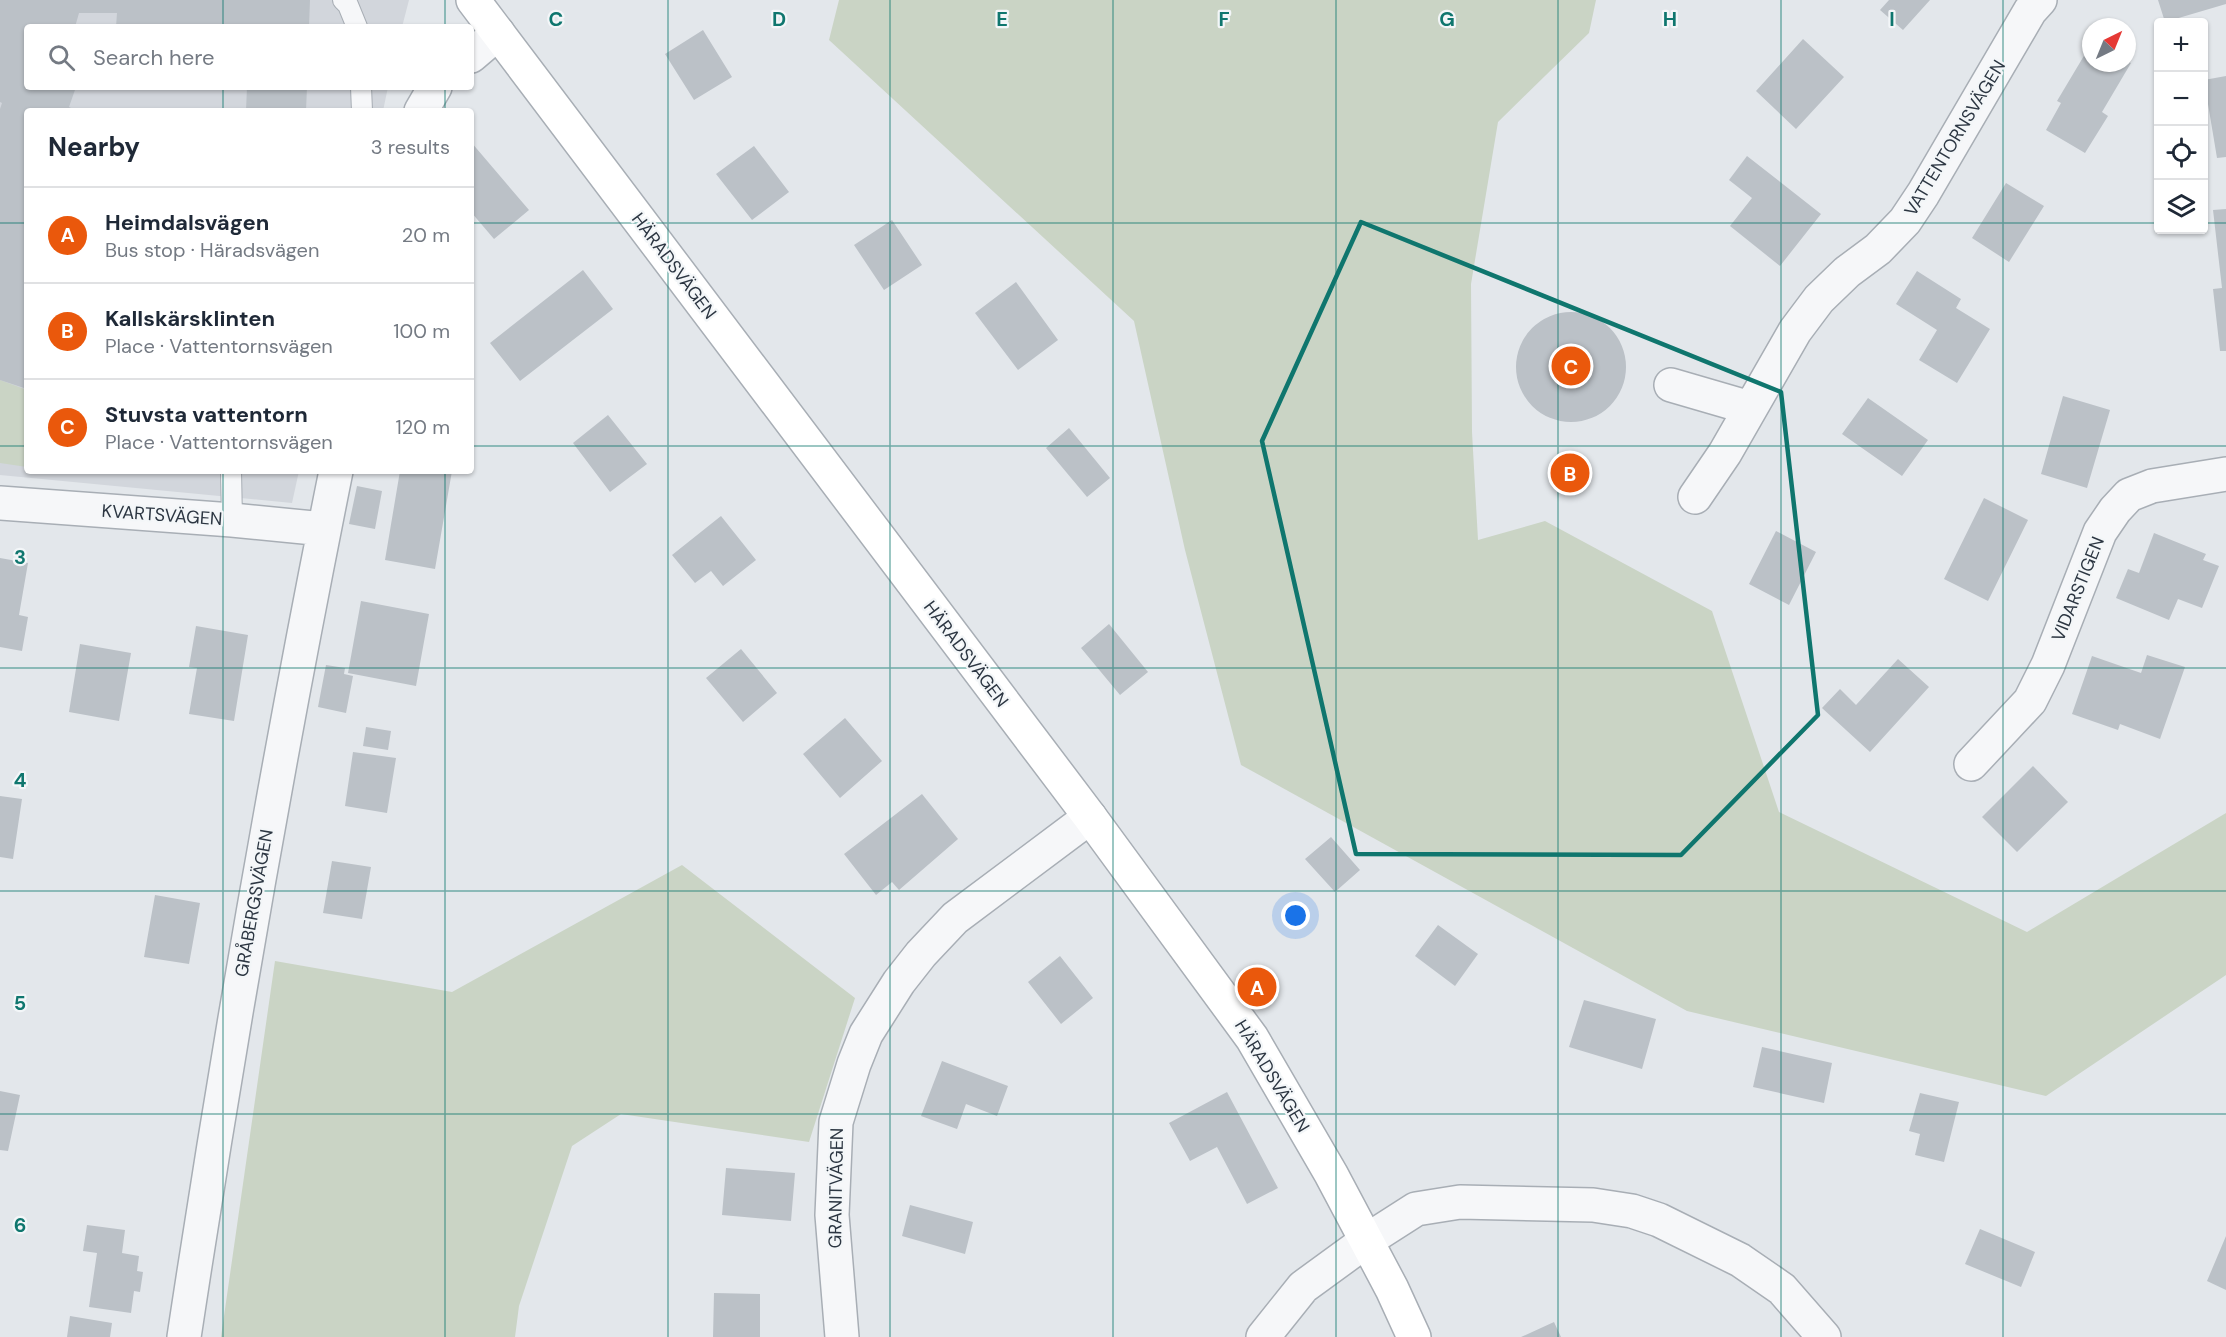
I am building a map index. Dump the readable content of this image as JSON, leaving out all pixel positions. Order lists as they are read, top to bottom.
{
  "streets": {
    "street": [
      "VATTENTORNSVÄGEN",
      "HÄRADSVÄGEN",
      "KVARTSVÄGEN",
      "VIDARSTIGEN",
      "GRÅBERGSVÄGEN",
      "GRANITVÄGEN"
    ]
  },
  "crossings": [
    ["HÄRADSVÄGEN", "GRANITVÄGEN"],
    ["KVARTSVÄGEN", "GRÅBERGSVÄGEN"]
  ],
  "north": "top right",
  "page": {
    "map_buttons": ["+", "−"],
    "search": "Search here",
    "heading": ["Nearby", "3 results"],
    "list": [
      {
        "mark": "A",
        "name": "Heimdalsvägen",
        "note": "Bus stop · Häradsvägen",
        "value": "20 m"
      },
      {
        "mark": "B",
        "name": "Kallskärsklinten",
        "note": "Place · Vattentornsvägen",
        "value": "100 m"
      },
      {
        "mark": "C",
        "name": "Stuvsta vattentorn",
        "note": "Place · Vattentornsvägen",
        "value": "120 m"
      }
    ],
    "pins": ["C", "B", "A"]
  },
  "grid": {
    "columns": [
      "C",
      "D",
      "E",
      "F",
      "G",
      "H",
      "I"
    ],
    "rows": [
      "3",
      "4",
      "5",
      "6"
    ]
  }
}
